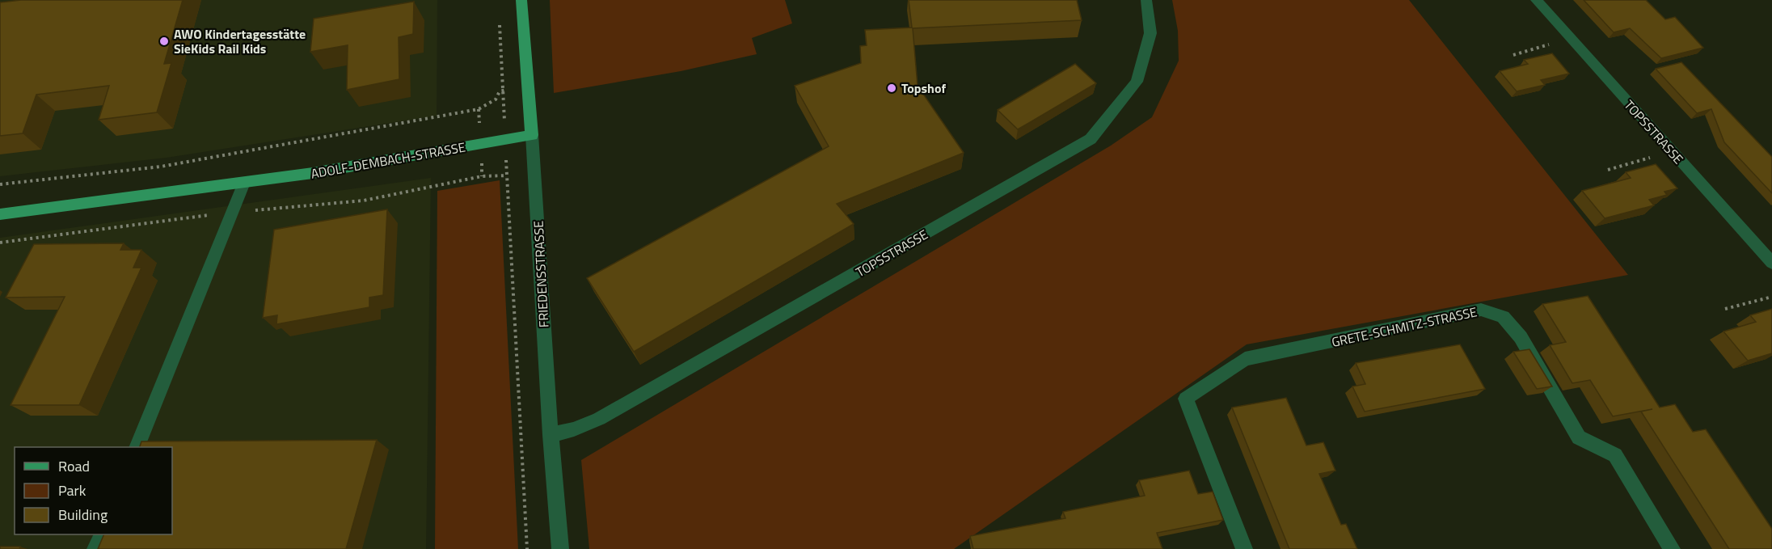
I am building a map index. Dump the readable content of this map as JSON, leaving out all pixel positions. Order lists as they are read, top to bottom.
{
  "streets": {
    "main road": ["ADOLF-DEMBACH-STRASSE", "FRIEDENSSTRASSE"],
    "street": ["TOPSSTRASSE", "GRETE-SCHMITZ-STRASSE"]
  },
  "crossings": [
    ["TOPSSTRASSE", "FRIEDENSSTRASSE"],
    ["ADOLF-DEMBACH-STRASSE", "FRIEDENSSTRASSE"]
  ],
  "places": ["AWO Kindertagesstätte SieKids Rail Kids", "Topshof"],
  "legend": ["Road", "Park", "Building"]
}
